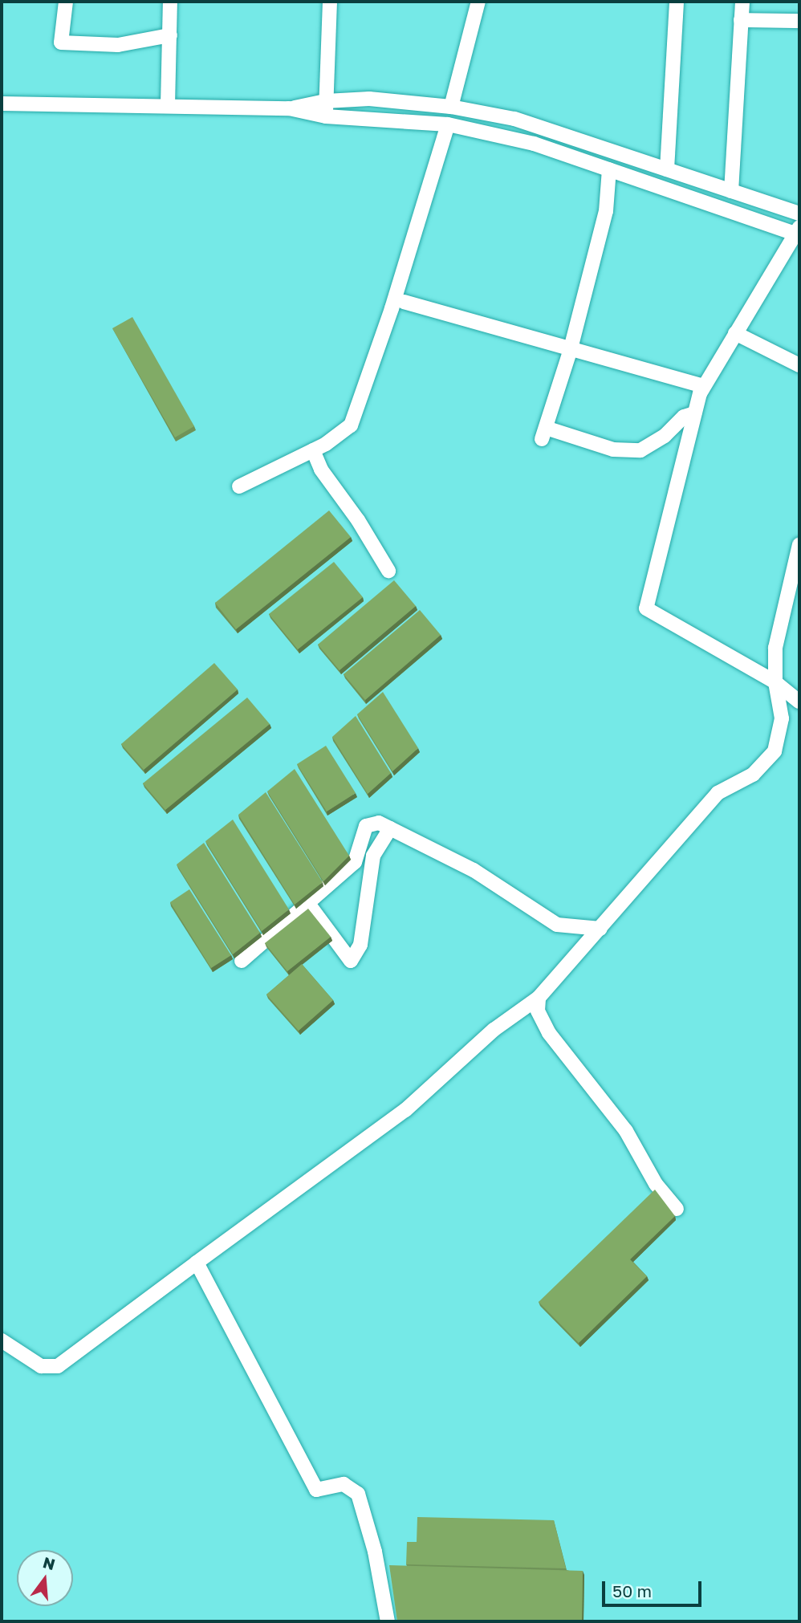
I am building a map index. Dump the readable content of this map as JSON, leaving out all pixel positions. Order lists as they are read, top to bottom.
{
  "scale_bar": "50 m",
  "north": "top"
}
